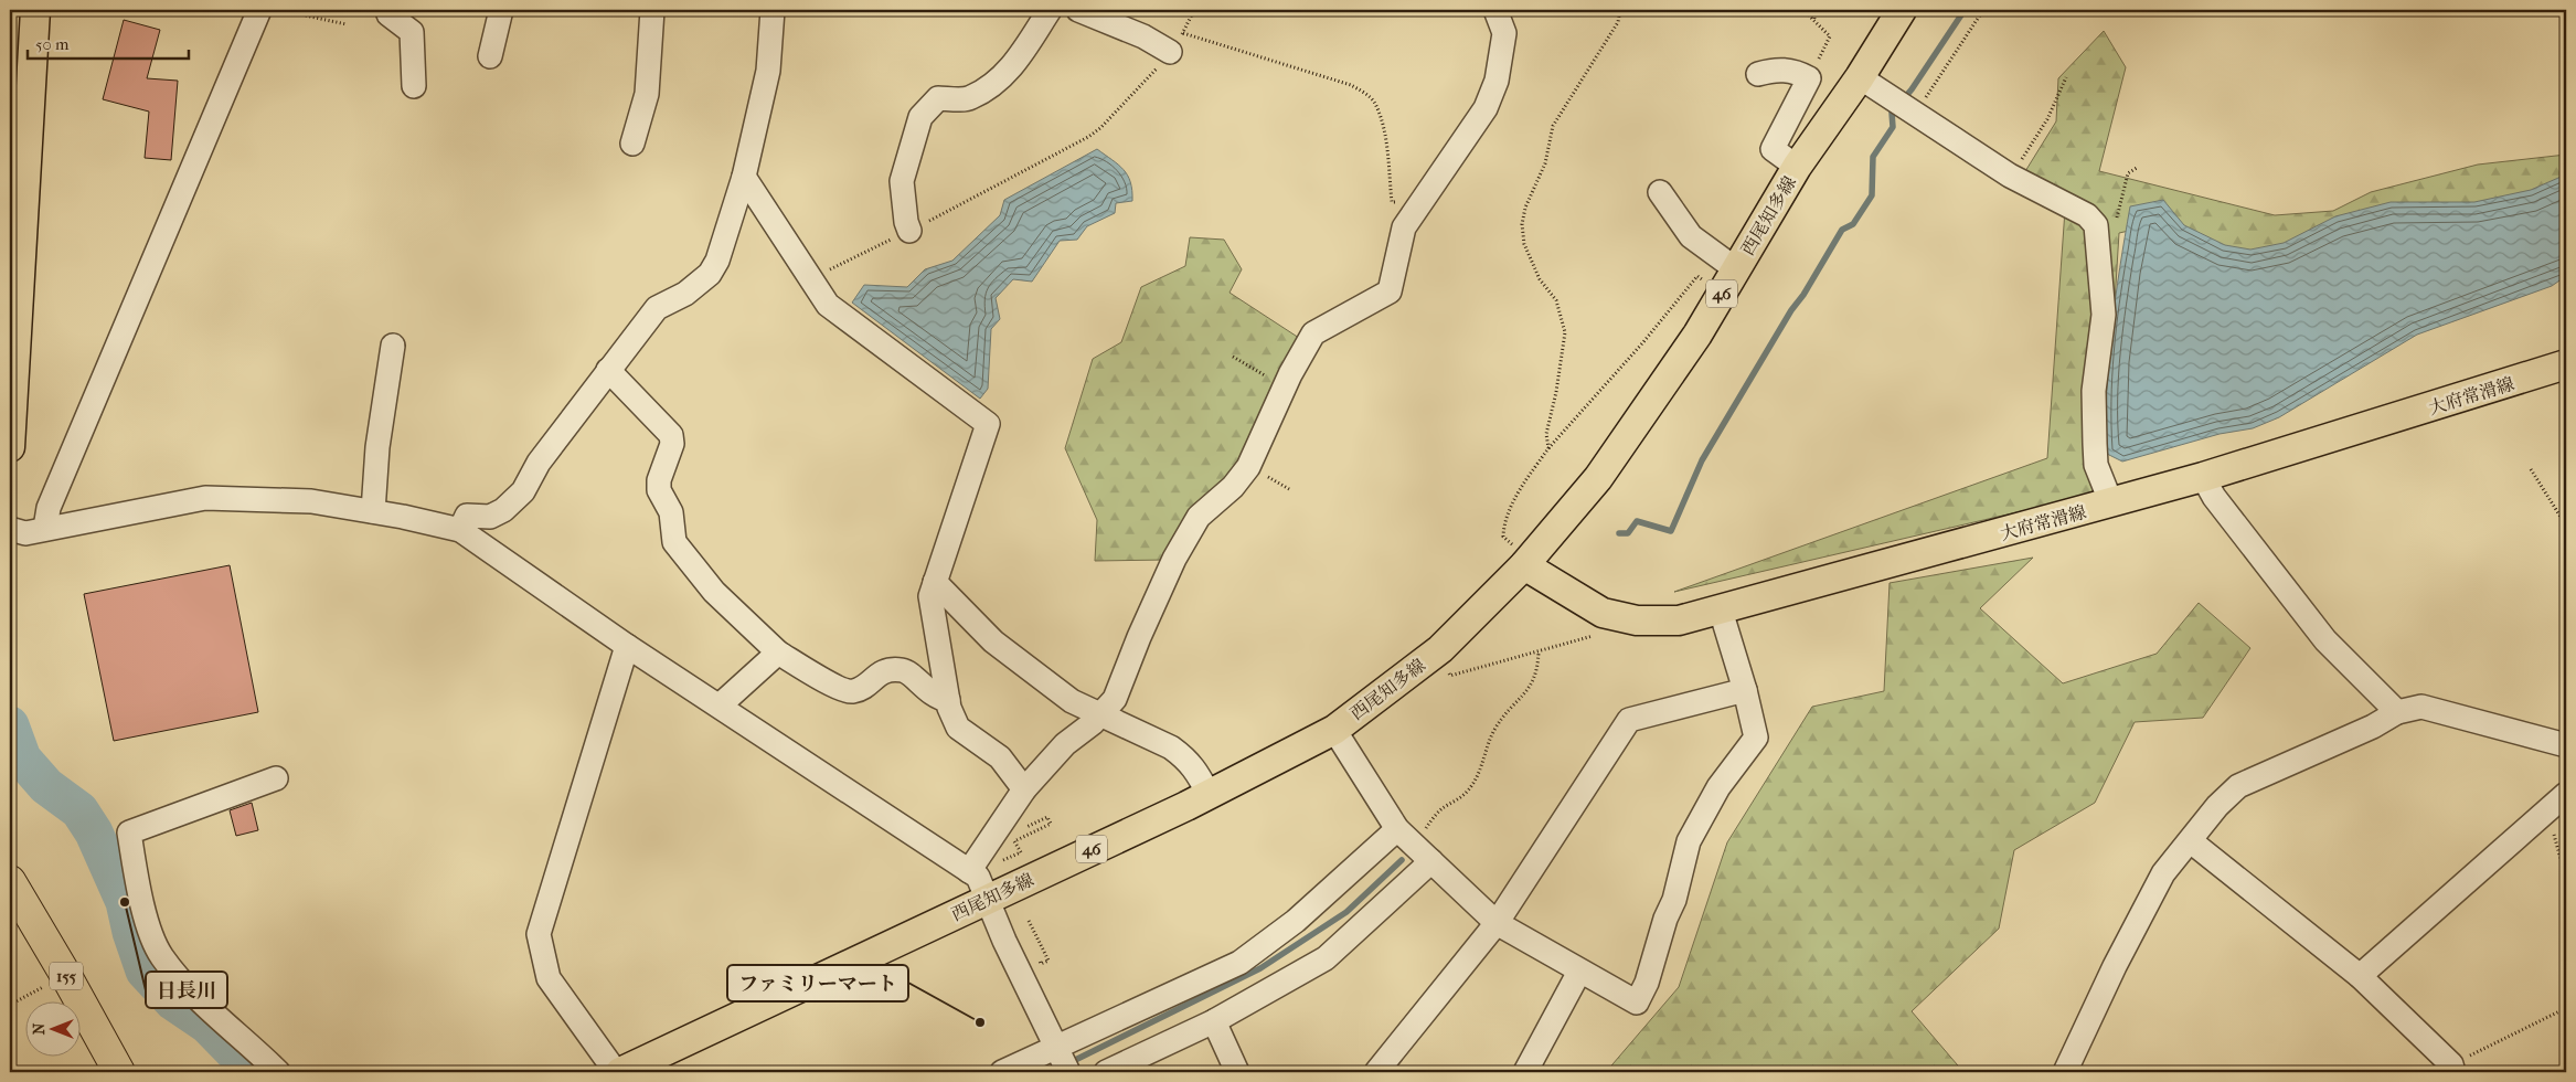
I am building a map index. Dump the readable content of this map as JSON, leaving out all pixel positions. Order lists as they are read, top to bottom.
{
  "streets": {
    "highway": ["155"],
    "main road": ["西尾知多線", "46", "大府常滑線"]
  },
  "crossings": [
    ["西尾知多線", "大府常滑線"]
  ],
  "places": ["日長川", "ファミリーマート"],
  "scale_bar": "50 m",
  "north": "left"
}
